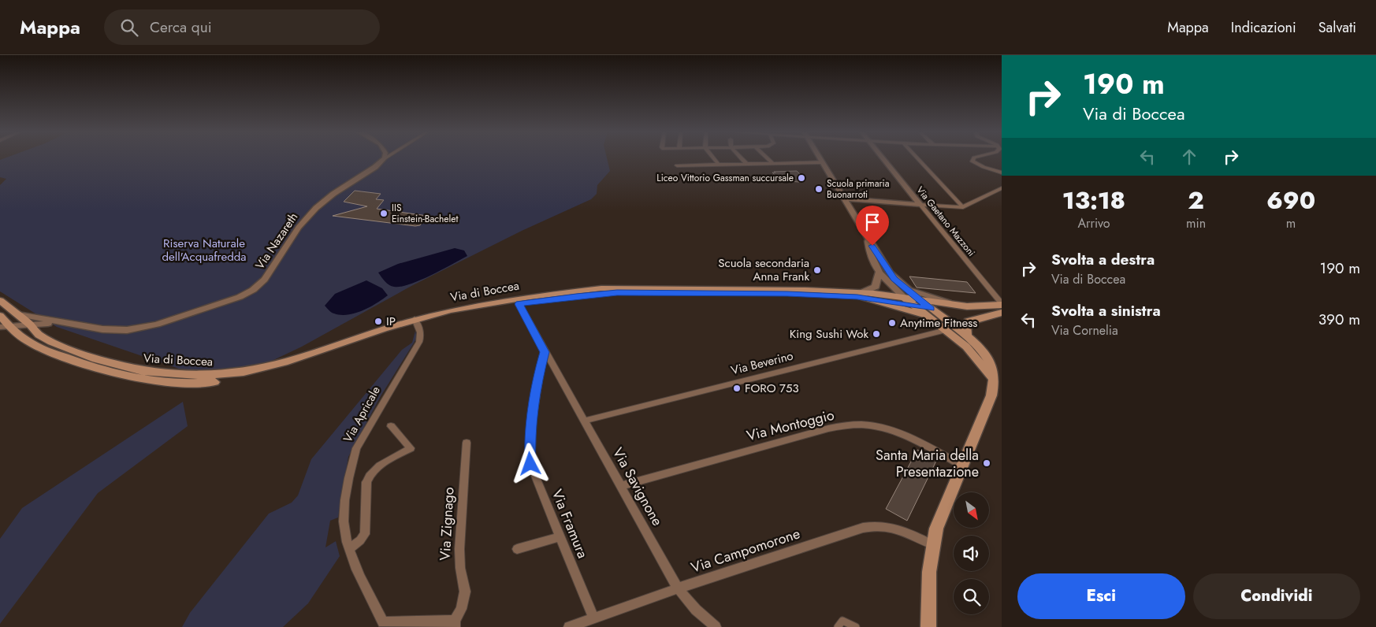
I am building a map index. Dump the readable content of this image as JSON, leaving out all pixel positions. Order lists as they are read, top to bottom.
{
  "streets": {
    "main road": ["Via di Boccea"],
    "street": [
      "Via Gaetano Mazzoni",
      "Via Nazareth",
      "Via Beverino",
      "Via Apricale",
      "Via Montoggio",
      "Via Savignone",
      "Via Zignago",
      "Via Framura",
      "Via Campomorone"
    ]
  },
  "crossings": [
    ["Via Gaetano Mazzoni", "Via di Boccea"],
    ["Via Nazareth", "Via di Boccea"],
    ["Via di Boccea", "Via Apricale"],
    ["Via Beverino", "Via Savignone"],
    ["Via Apricale", "Via Zignago"],
    ["Via Montoggio", "Via Savignone"],
    ["Via Savignone", "Via Framura"],
    ["Via Savignone", "Via Campomorone"],
    ["Via Framura", "Via Campomorone"]
  ],
  "parks": ["Riserva Naturale dell'Acquafredda"],
  "places": [
    "Liceo Vittorio Gassman succursale",
    "Scuola primaria Buonarroti",
    "IIS Einstein-Bachelet",
    "Scuola secondaria Anna Frank",
    "IP",
    "Anytime Fitness",
    "King Sushi Wok",
    "FORO 753",
    "Santa Maria della Presentazione"
  ],
  "north": "bottom right",
  "page": {
    "header": "Mappa",
    "search": "Cerca qui",
    "nav": ["Mappa", "Indicazioni", "Salvati"],
    "turn": ["190 m", "Via di Boccea"],
    "eta": [
      "13:18",
      "Arrivo",
      "2",
      "min",
      "690",
      "m"
    ],
    "list": [
      {
        "name": "Svolta a destra",
        "note": "Via di Boccea",
        "value": "190 m"
      },
      {
        "name": "Svolta a sinistra",
        "note": "Via Cornelia",
        "value": "390 m"
      }
    ],
    "buttons": ["Esci", "Condividi"]
  }
}
